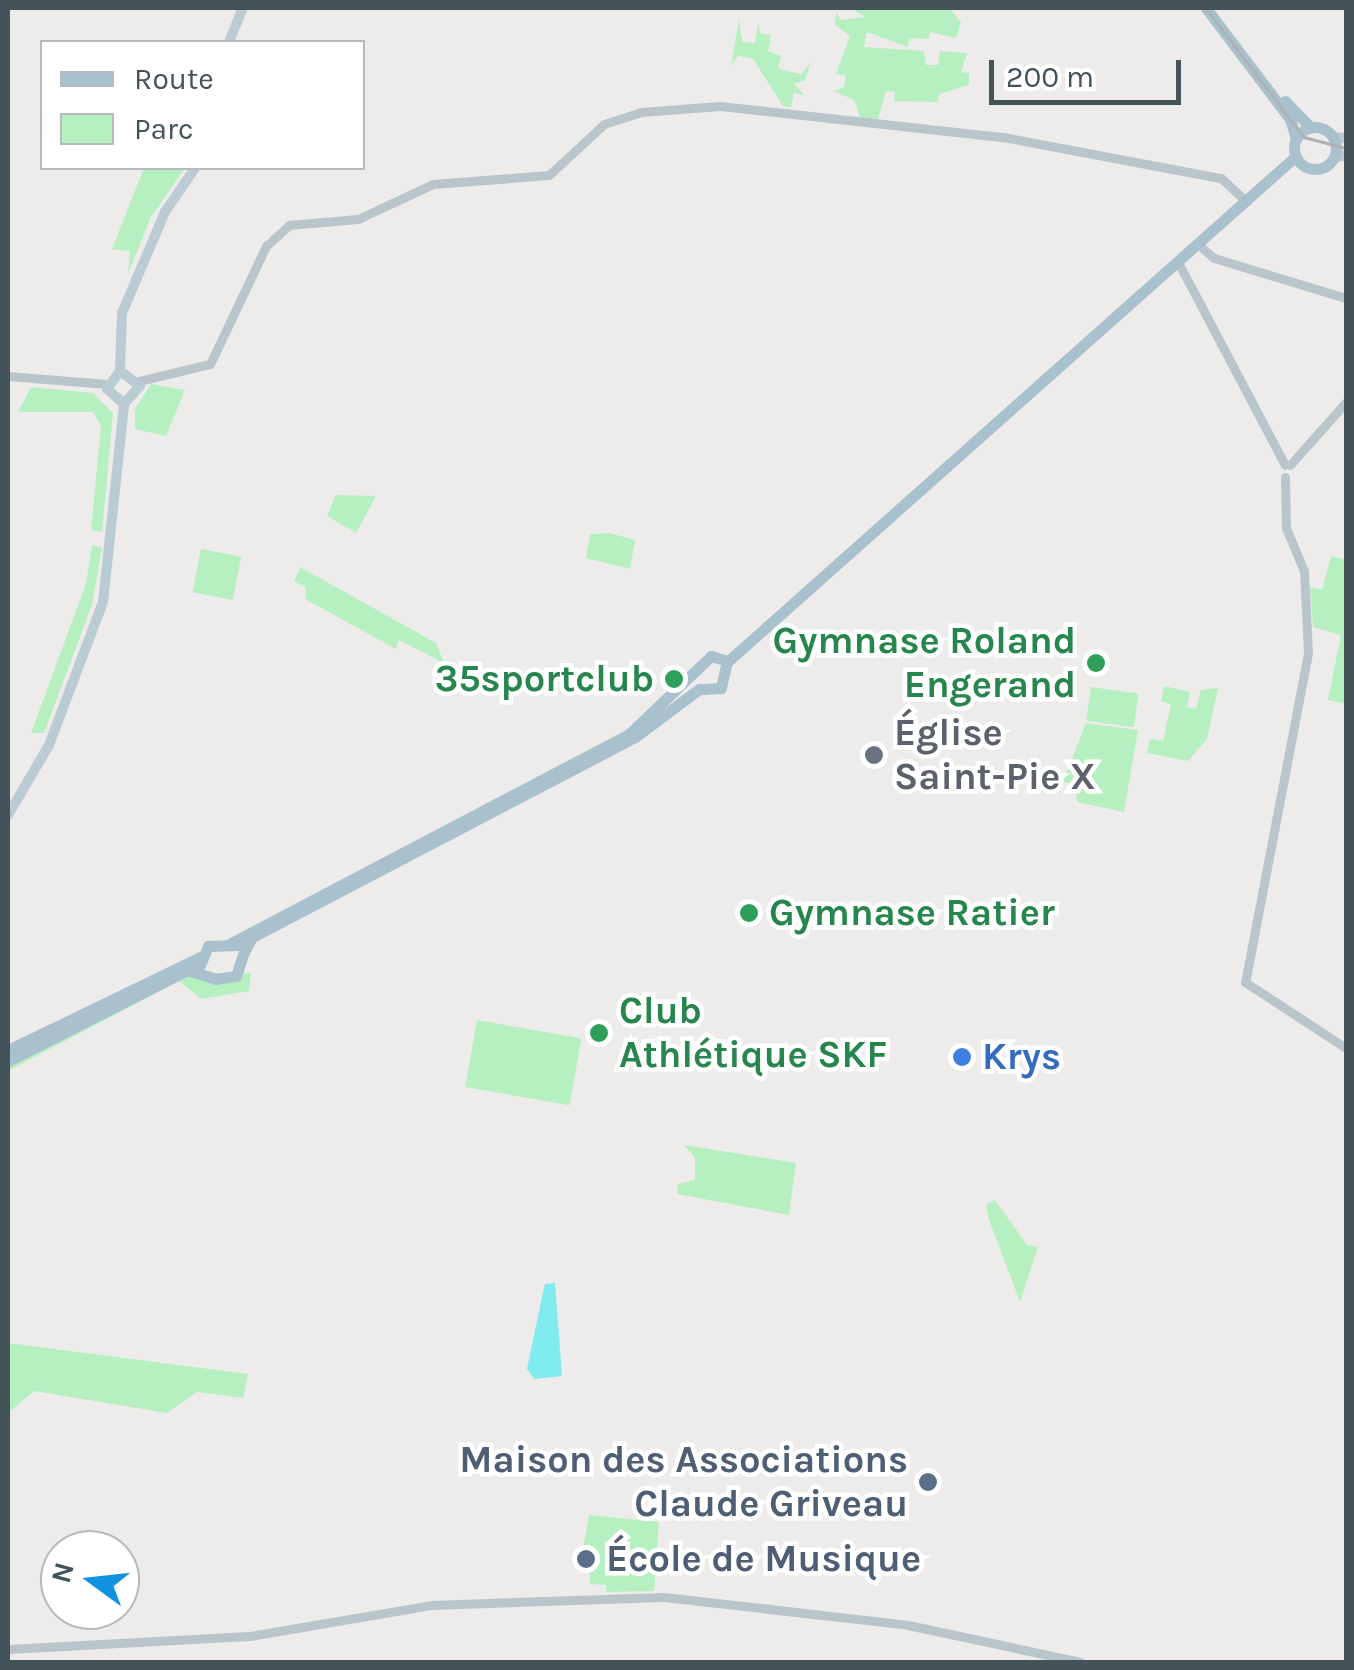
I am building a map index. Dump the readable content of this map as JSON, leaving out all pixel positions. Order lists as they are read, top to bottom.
{
  "places": [
    "Gymnase Roland Engerand",
    "35sportclub",
    "Église Saint-Pie X",
    "Gymnase Ratier",
    "Club Athlétique SKF",
    "Krys",
    "Maison des Associations Claude Griveau",
    "École de Musique"
  ],
  "legend": ["Route", "Parc"],
  "scale_bar": "200 m",
  "north": "left"
}
